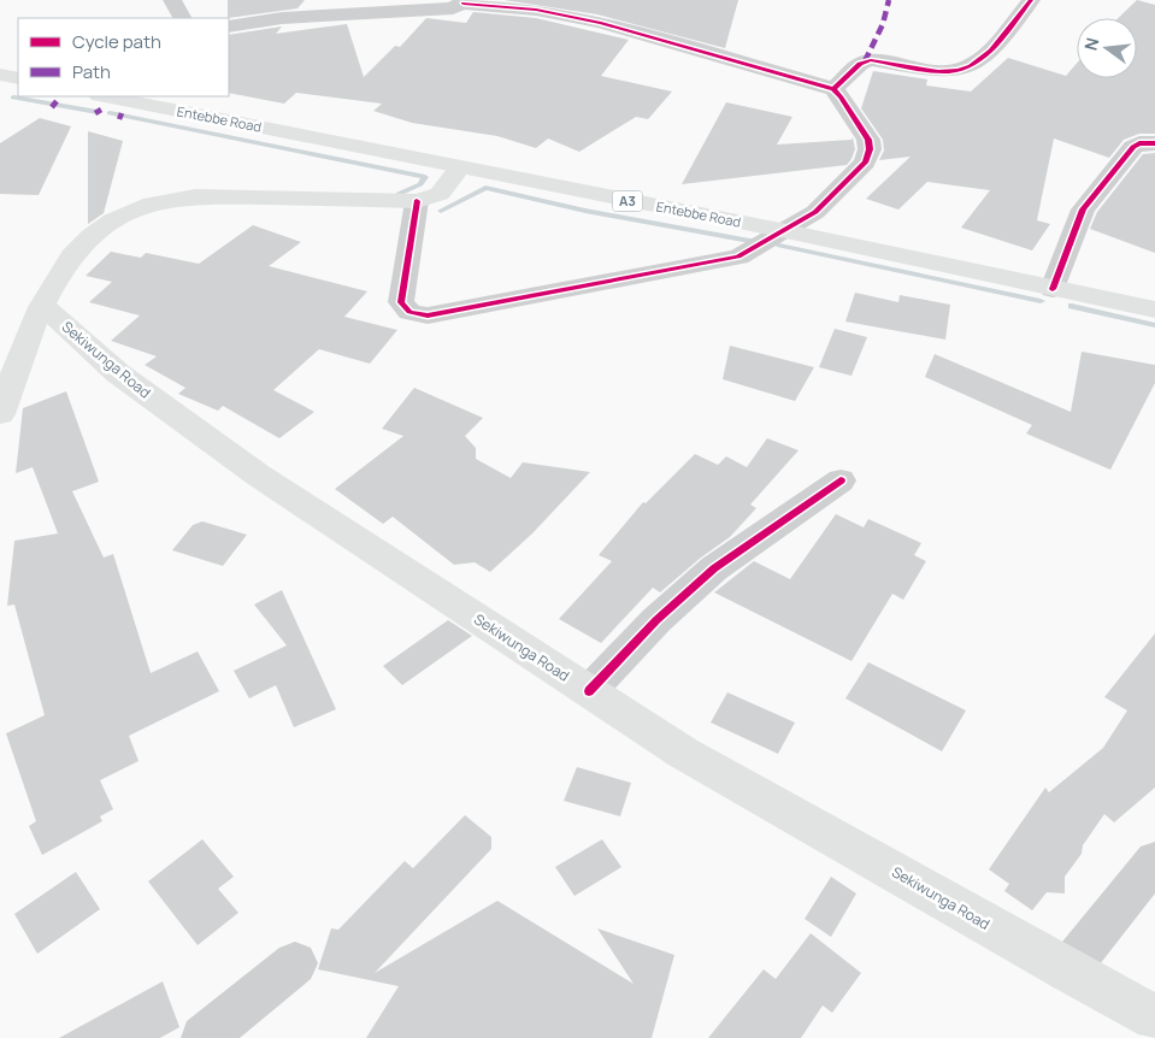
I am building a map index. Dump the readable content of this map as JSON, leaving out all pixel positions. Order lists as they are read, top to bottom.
{
  "streets": {
    "main road": ["Entebbe Road", "A3", "Sekiwunga Road"]
  },
  "legend": ["Cycle path", "Path"],
  "north": "left"
}
